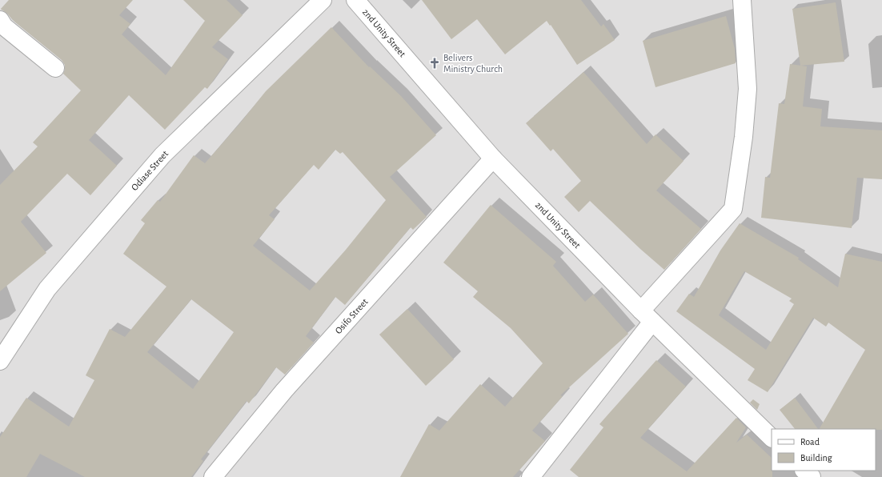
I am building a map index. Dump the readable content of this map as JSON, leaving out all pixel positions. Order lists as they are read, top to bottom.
{
  "streets": {
    "street": ["2nd Unity Street", "Odiase Street", "Osifo Street"]
  },
  "crossings": [
    ["2nd Unity Street", "Osifo Street"]
  ],
  "places": {
    "church": ["Belivers Ministry Church"]
  },
  "legend": ["Road", "Building"]
}
